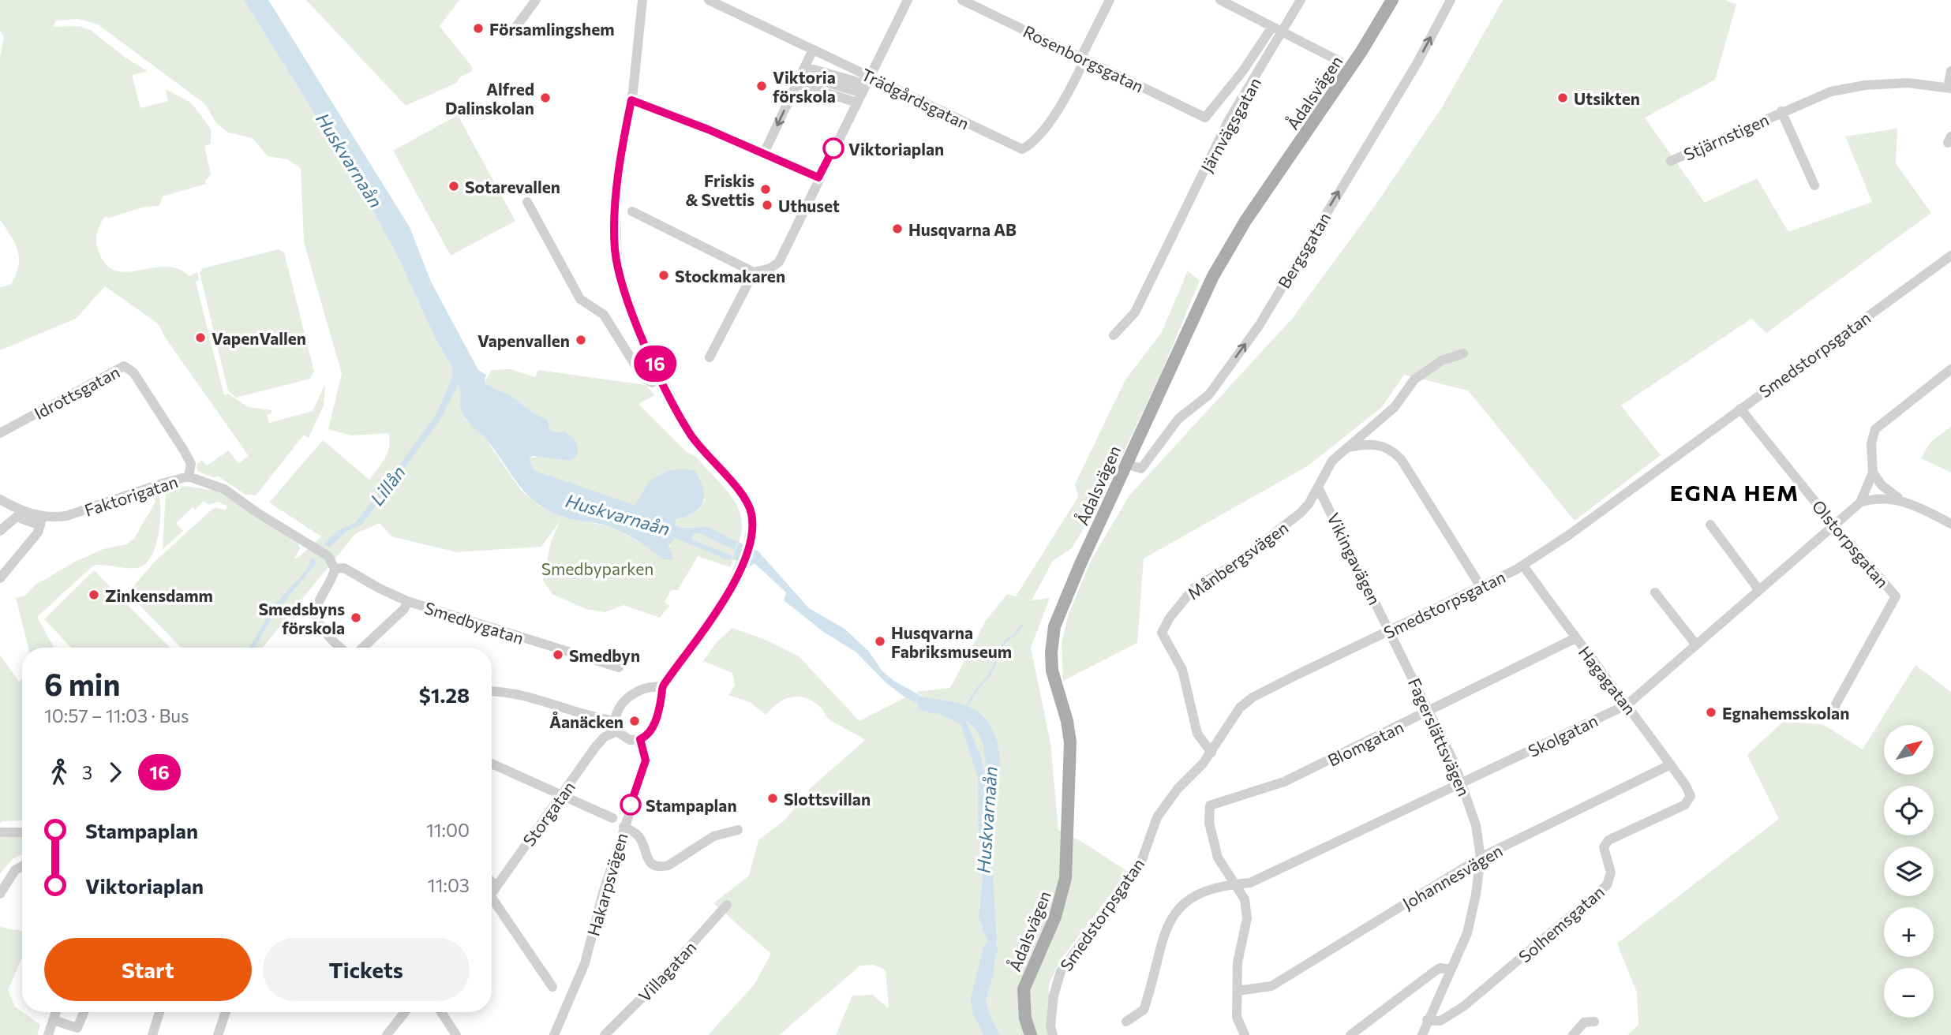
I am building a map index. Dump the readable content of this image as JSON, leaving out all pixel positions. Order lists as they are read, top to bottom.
{
  "streets": {
    "main road": ["Ådalsvägen"],
    "street": [
      "Rosenborgsgatan",
      "Trädgårdsgatan",
      "Järnvägsgatan",
      "Stjärnstigen",
      "Bergsgatan",
      "Smedstorpsgatan",
      "Idrottsgatan",
      "Faktorigatan",
      "Olstorpsgatan",
      "Vikingavägen",
      "Månbergsvägen",
      "Smedbygatan",
      "Hagagatan",
      "Skolgatan",
      "Fagerslättsvägen",
      "Blomgatan",
      "Storgatan",
      "Johannesvägen",
      "Hakarpsvägen",
      "Solhemsgatan",
      "Villagatan"
    ]
  },
  "crossings": [
    ["Rosenborgsgatan", "Trädgårdsgatan"],
    ["Ådalsvägen", "Bergsgatan"],
    ["Smedstorpsgatan", "Olstorpsgatan"],
    ["Smedstorpsgatan", "Vikingavägen"],
    ["Smedstorpsgatan", "Månbergsvägen"],
    ["Smedstorpsgatan", "Hagagatan"],
    ["Smedstorpsgatan", "Fagerslättsvägen"],
    ["Idrottsgatan", "Faktorigatan"],
    ["Faktorigatan", "Smedbygatan"],
    ["Olstorpsgatan", "Skolgatan"],
    ["Vikingavägen", "Månbergsvägen"],
    ["Vikingavägen", "Fagerslättsvägen"],
    ["Hagagatan", "Skolgatan"],
    ["Hagagatan", "Blomgatan"],
    ["Hagagatan", "Johannesvägen"],
    ["Hagagatan", "Solhemsgatan"],
    ["Skolgatan", "Fagerslättsvägen"],
    ["Skolgatan", "Blomgatan"],
    ["Fagerslättsvägen", "Blomgatan"],
    ["Fagerslättsvägen", "Johannesvägen"],
    ["Fagerslättsvägen", "Solhemsgatan"]
  ],
  "one_way": ["Bergsgatan"],
  "districts": ["EGNA HEM"],
  "water": ["Huskvarnaån", "Lillån"],
  "parks": ["Smedbyparken"],
  "places": [
    "Församlingshem",
    "Viktoria förskola",
    "Alfred Dalinskolan",
    "Utsikten",
    "Viktoriaplan",
    "Sotarevallen",
    "Friskis & Svettis",
    "Uthuset",
    "Husqvarna AB",
    "Stockmakaren",
    "VapenVallen",
    "Vapenvallen",
    "Zinkensdamm",
    "Smedsbyns förskola",
    "Husqvarna Fabriksmuseum",
    "Smedbyn",
    "Egnahemsskolan",
    "Åanäcken",
    "Slottsvillan",
    "Stampaplan"
  ],
  "lines": ["bus line 16"],
  "north": "top right",
  "page": {
    "on_map": "16",
    "heading": ["6 min", "10:57 – 11:03 · Bus", "$1.28"],
    "map_buttons": ["+", "−"],
    "legs": ["3", "16"],
    "list": [
      {
        "name": "Stampaplan",
        "value": "11:00"
      },
      {
        "name": "Viktoriaplan",
        "value": "11:03"
      }
    ],
    "buttons": ["Start", "Tickets"]
  }
}
